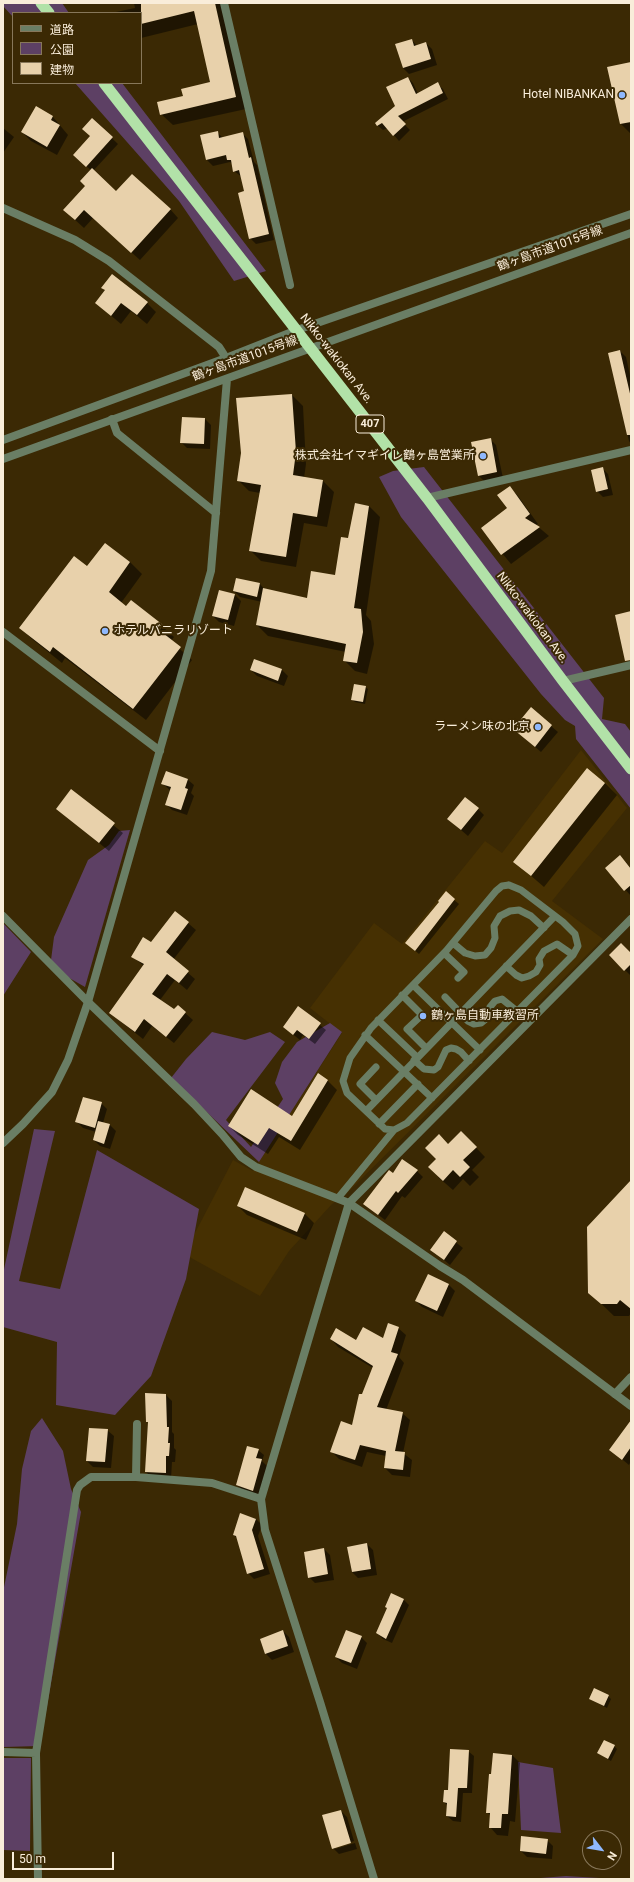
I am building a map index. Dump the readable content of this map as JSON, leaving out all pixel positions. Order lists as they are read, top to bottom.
{
  "streets": {
    "highway": ["Nikko-wakiokan Ave.", "407"],
    "street": ["鶴ヶ島市道1015号線"]
  },
  "crossings": [
    ["鶴ヶ島市道1015号線", "Nikko-wakiokan Ave."]
  ],
  "places": [
    "Hotel NIBANKAN",
    "株式会社イマギイレ鶴ヶ島営業所",
    "ホテルバニラリゾート",
    "ラーメン味の北京",
    "鶴ヶ島自動車教習所"
  ],
  "legend": ["道路", "公園", "建物"],
  "scale_bar": "50 m",
  "north": "bottom right"
}
